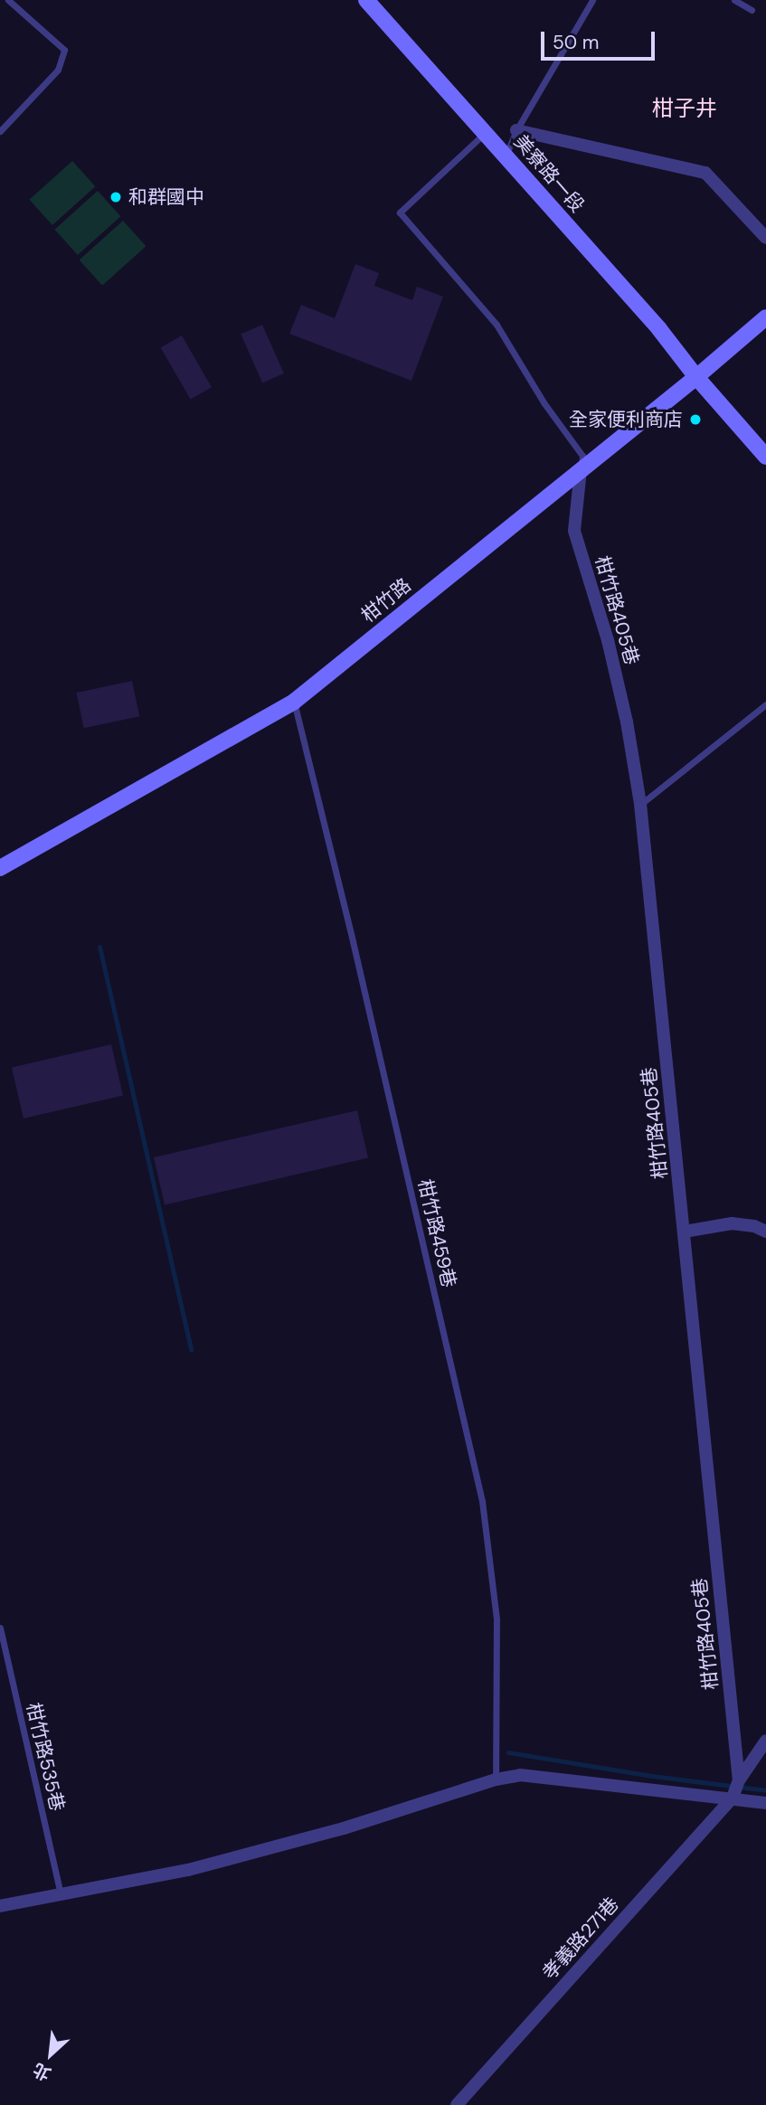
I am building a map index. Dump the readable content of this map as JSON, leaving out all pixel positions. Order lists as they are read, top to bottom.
{
  "streets": {
    "street": [
      "美寮路一段",
      "柑竹路",
      "柑竹路405巷",
      "孝義路271巷"
    ],
    "lane": ["柑竹路459巷", "柑竹路535巷"]
  },
  "crossings": [
    ["美寮路一段", "柑竹路"],
    ["柑竹路", "柑竹路405巷"],
    ["柑竹路", "柑竹路459巷"]
  ],
  "districts": ["柑子井"],
  "places": ["和群國中", "全家便利商店"],
  "scale_bar": "50 m",
  "north": "bottom left"
}
